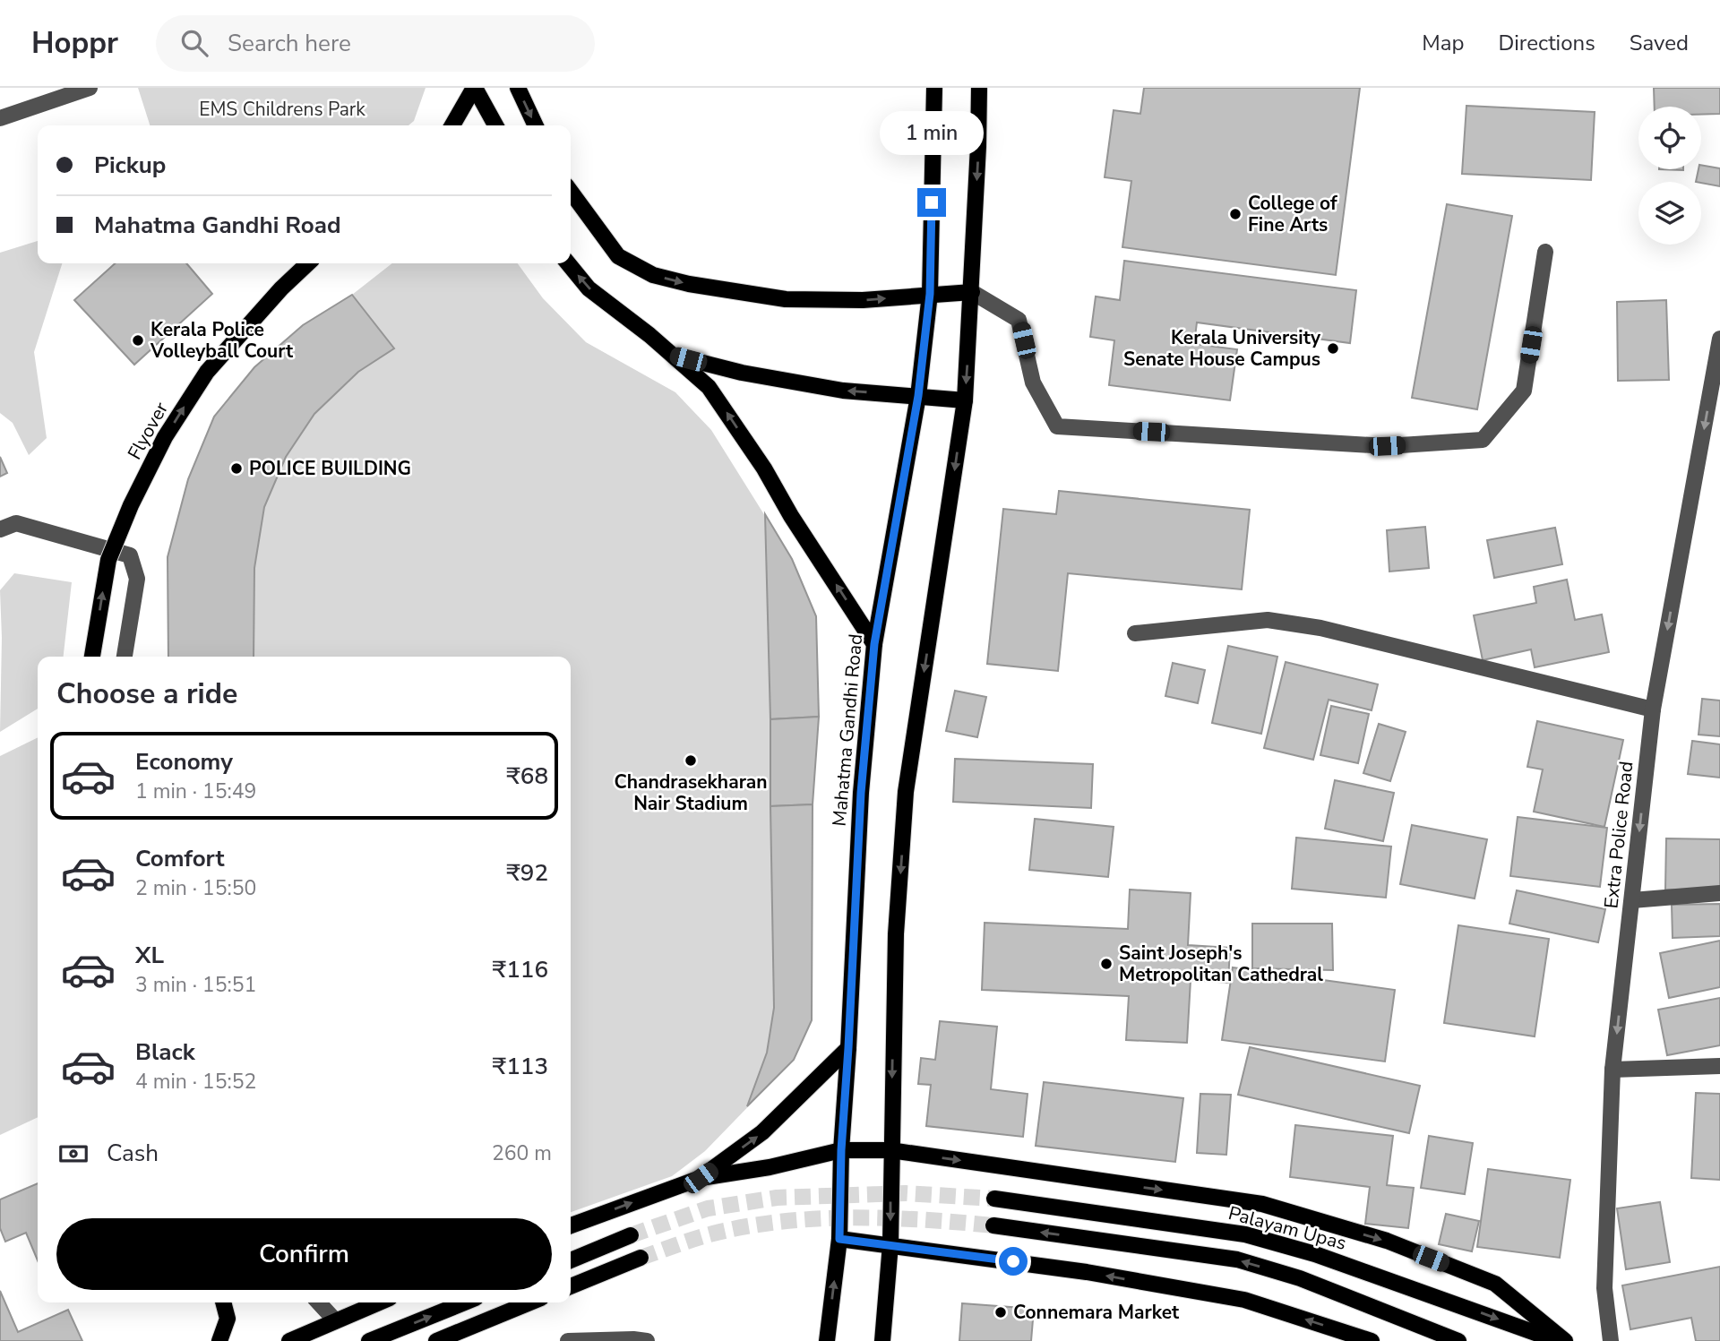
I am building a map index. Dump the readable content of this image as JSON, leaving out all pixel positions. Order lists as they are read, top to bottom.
{
  "streets": {
    "main road": ["Flyover", "Mahatma Gandhi Road", "Palayam Upas"],
    "street": ["Extra Police Road"]
  },
  "one_way": ["Flyover", "Extra Police Road"],
  "parks": ["EMS Childrens Park"],
  "places": [
    "College of Fine Arts",
    "Kerala Police Volleyball Court",
    "Kerala University Senate House Campus",
    "POLICE BUILDING",
    "Chandrasekharan Nair Stadium",
    "Saint Joseph's Metropolitan Cathedral",
    "Connemara Market"
  ],
  "page": {
    "header": "Hoppr",
    "search": "Search here",
    "nav": ["Map", "Directions", "Saved"],
    "bubble": "1 min",
    "banner": ["Pickup", "Mahatma Gandhi Road"],
    "heading": "Choose a ride",
    "list": [
      {
        "name": "Economy",
        "note": "1 min · 15:49",
        "value": "₹68"
      },
      {
        "name": "Comfort",
        "note": "2 min · 15:50",
        "value": "₹92"
      },
      {
        "name": "XL",
        "note": "3 min · 15:51",
        "value": "₹116"
      },
      {
        "name": "Black",
        "note": "4 min · 15:52",
        "value": "₹113"
      }
    ],
    "pay": ["Cash", "260 m"],
    "buttons": "Confirm"
  }
}
